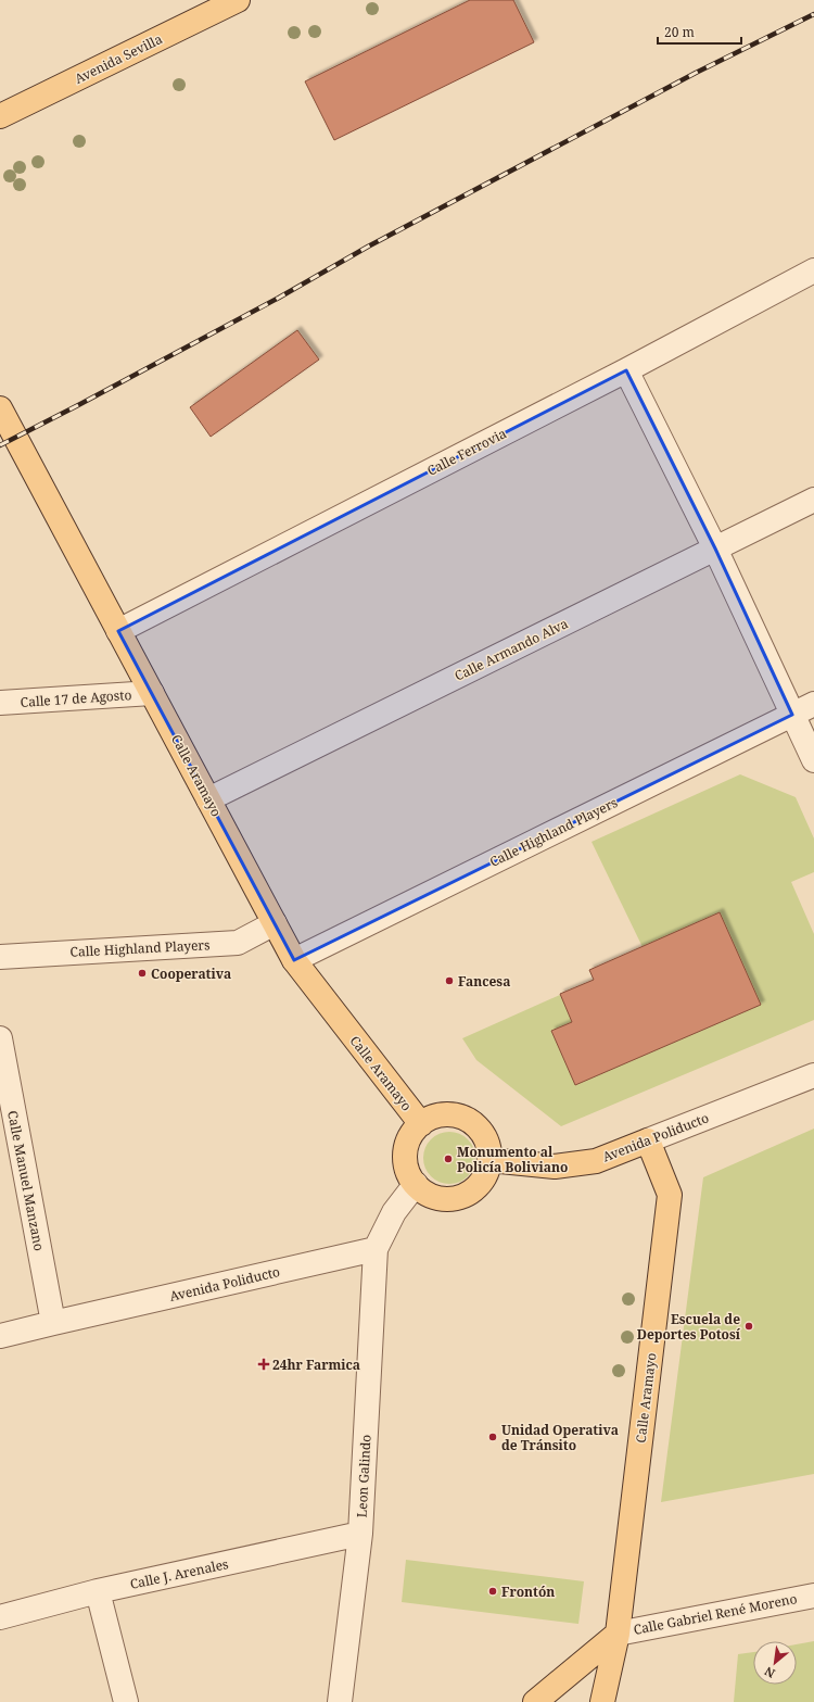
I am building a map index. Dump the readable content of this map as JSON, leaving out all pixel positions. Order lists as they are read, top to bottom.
{
  "streets": {
    "main road": ["Avenida Sevilla", "Calle Aramayo", "Avenida Poliducto"],
    "street": [
      "Calle Ferrovia",
      "Calle Armando Alva",
      "Calle 17 de Agosto",
      "Calle Highland Players",
      "Calle Manuel Manzano",
      "Leon Galindo",
      "Calle J. Arenales",
      "Calle Gabriel René Moreno"
    ]
  },
  "crossings": [
    ["Calle Ferrovia", "Calle Aramayo"],
    ["Calle Armando Alva", "Calle Aramayo"],
    ["Calle 17 de Agosto", "Calle Aramayo"],
    ["Calle Aramayo", "Calle Highland Players"],
    ["Calle Aramayo", "Avenida Poliducto"],
    ["Calle Aramayo", "Calle Gabriel René Moreno"],
    ["Avenida Poliducto", "Calle Manuel Manzano"],
    ["Avenida Poliducto", "Leon Galindo"],
    ["Leon Galindo", "Calle J. Arenales"]
  ],
  "places": {
    "other": [
      "Cooperativa",
      "Fancesa",
      "Monumento al Policía Boliviano",
      "Escuela de Deportes Potosí",
      "Unidad Operativa de Tránsito",
      "Frontón"
    ],
    "health": ["24hr Farmica"]
  },
  "scale_bar": "20 m",
  "north": "bottom left"
}
